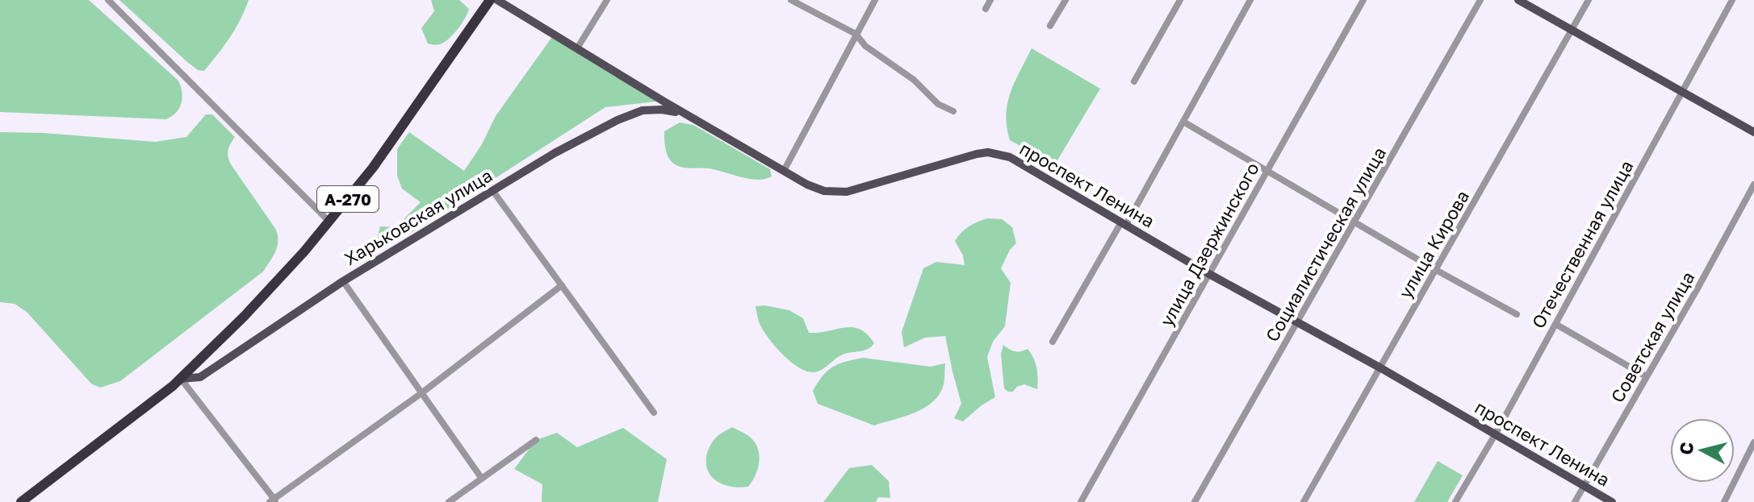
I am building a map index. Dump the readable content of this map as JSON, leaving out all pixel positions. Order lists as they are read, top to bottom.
{
  "streets": {
    "highway": ["А-270", "Харьковская улица"],
    "main road": ["проспект Ленина"],
    "street": [
      "улица Дзержинского",
      "Социалистическая улица",
      "улица Кирова",
      "Отечественная улица",
      "Советская улица"
    ]
  },
  "crossings": [
    ["проспект Ленина", "Харьковская улица"],
    ["проспект Ленина", "улица Дзержинского"],
    ["проспект Ленина", "Социалистическая улица"],
    ["проспект Ленина", "улица Кирова"],
    ["проспект Ленина", "Отечественная улица"],
    ["проспект Ленина", "Советская улица"]
  ],
  "north": "left"
}
